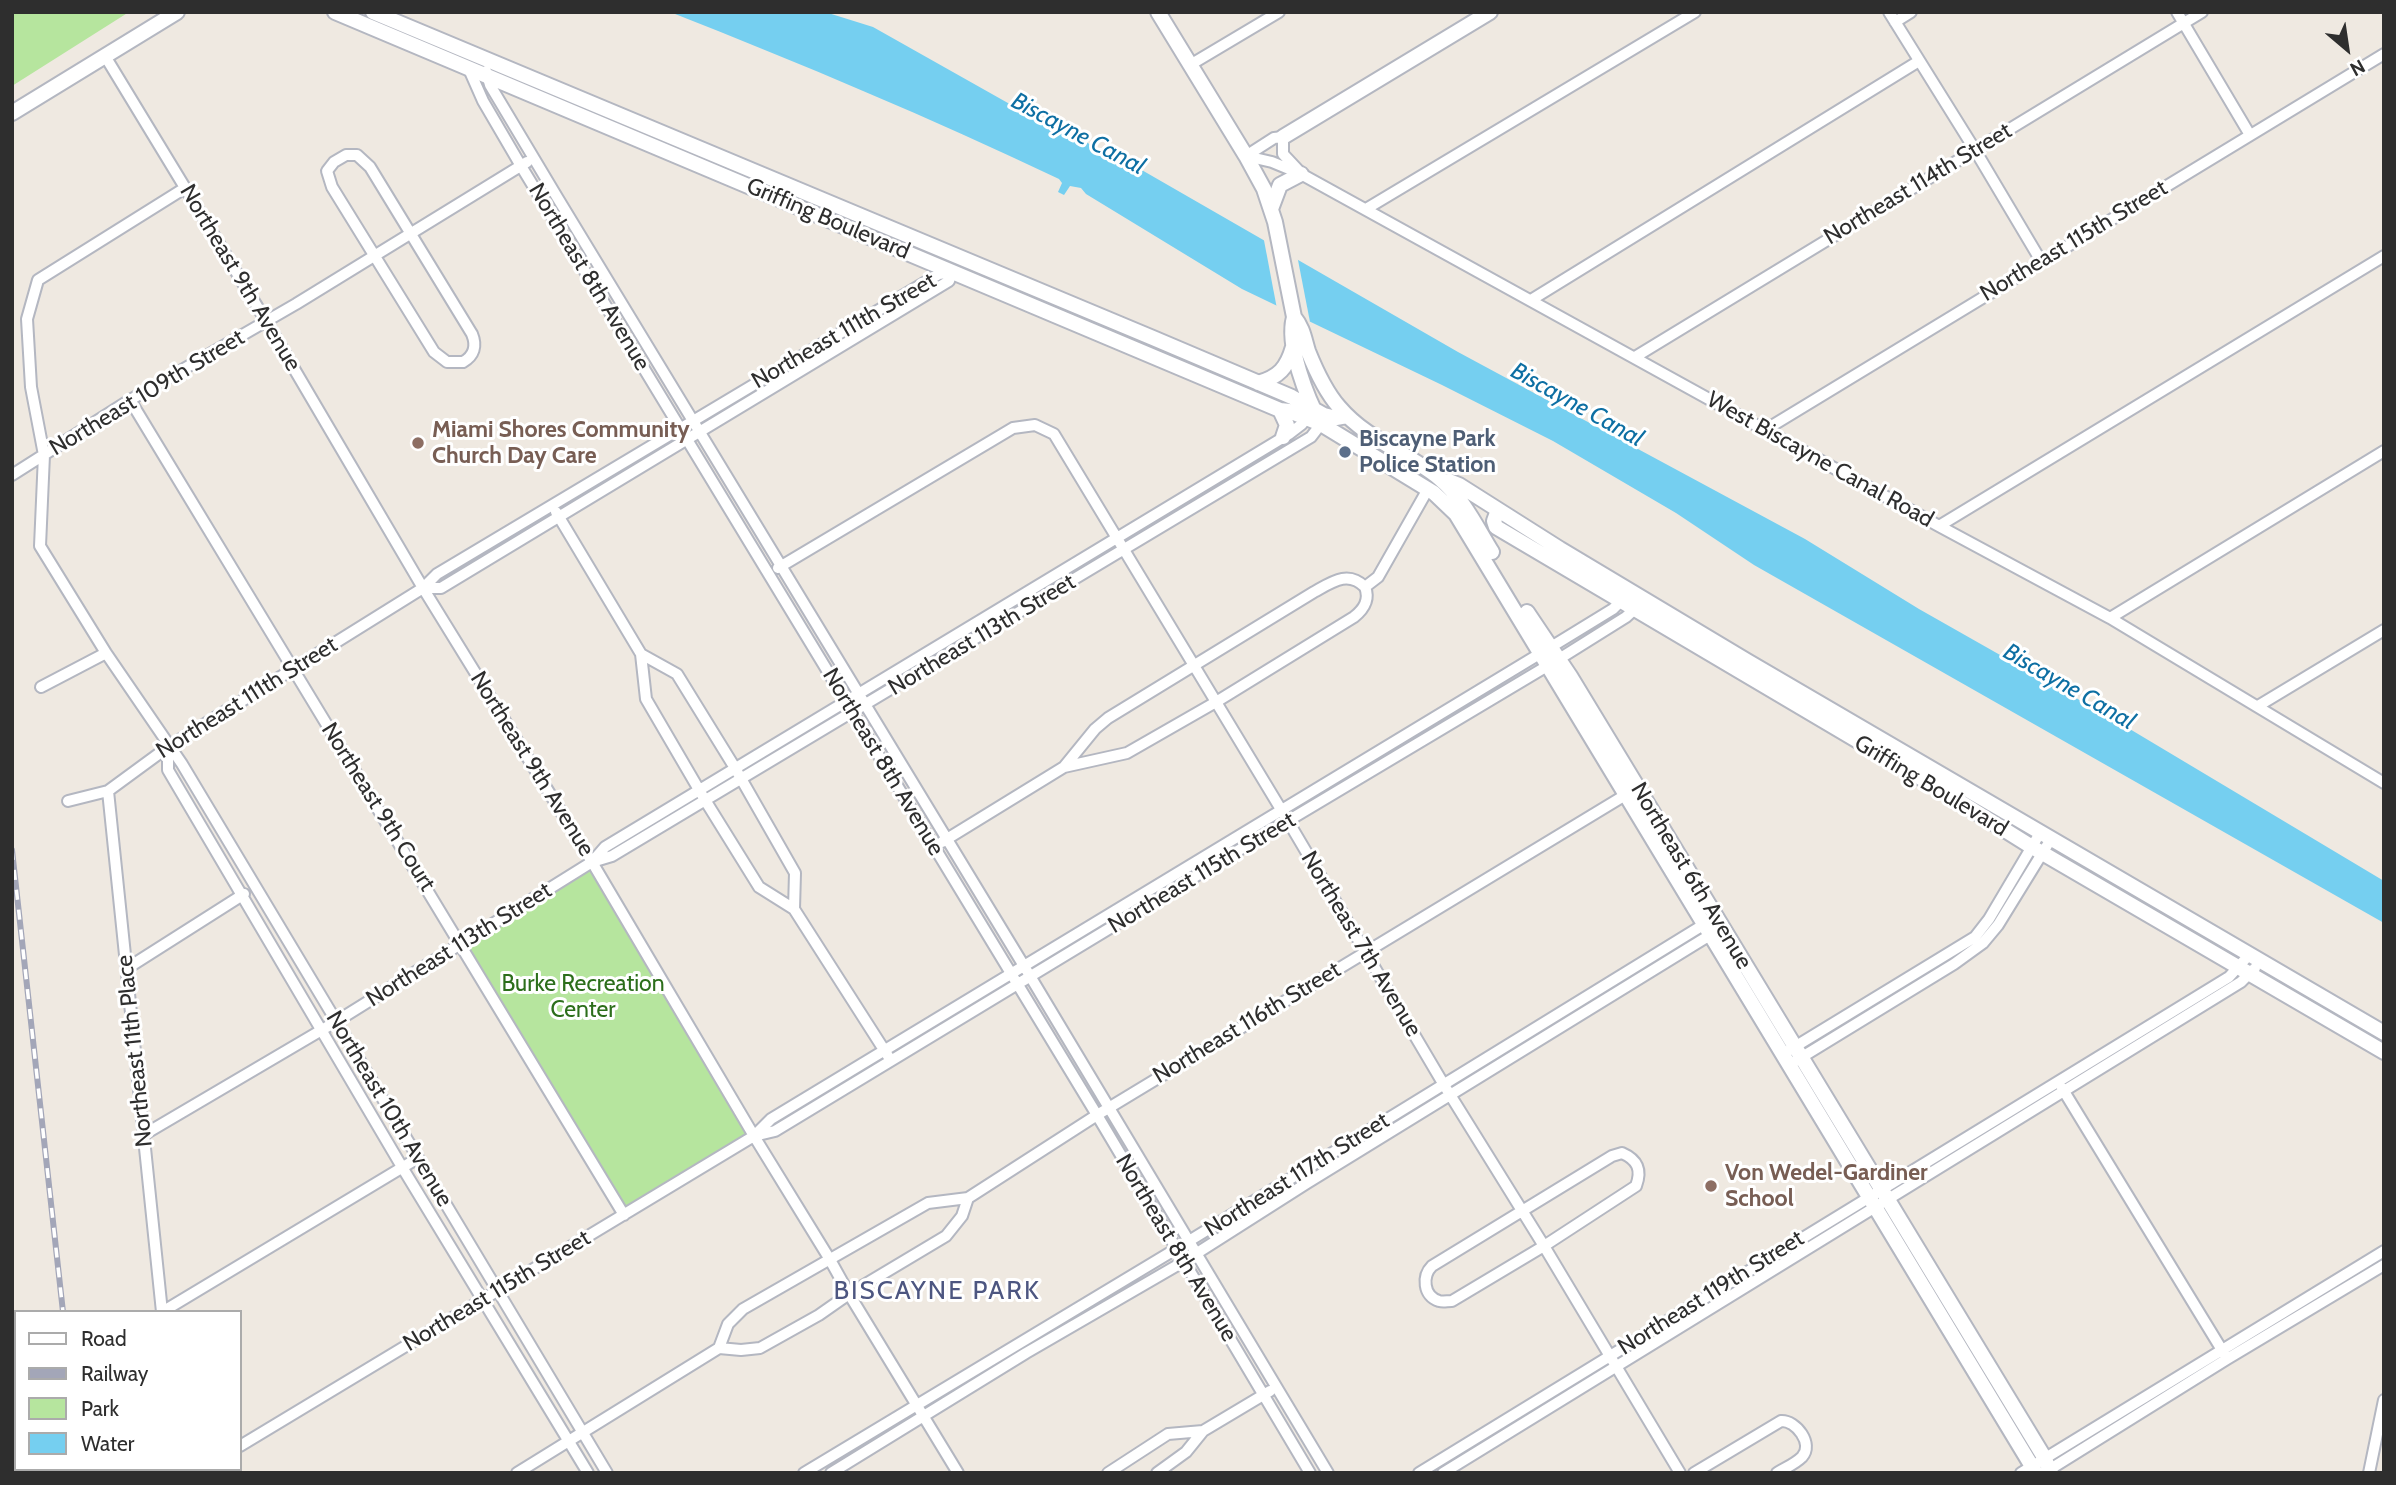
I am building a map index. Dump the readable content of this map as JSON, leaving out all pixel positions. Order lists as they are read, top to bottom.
{
  "streets": {
    "street": [
      "Northeast 114th Street",
      "Griffing Boulevard",
      "Northeast 115th Street",
      "Northeast 8th Avenue",
      "Northeast 9th Avenue",
      "Northeast 111th Street",
      "Northeast 109th Street",
      "West Biscayne Canal Road",
      "Northeast 113th Street",
      "Northeast 9th Court",
      "Northeast 6th Avenue",
      "Northeast 7th Avenue",
      "Northeast 116th Street",
      "Northeast 11th Place",
      "Northeast 10th Avenue",
      "Northeast 117th Street",
      "Northeast 119th Street"
    ]
  },
  "crossings": [
    ["Northeast 114th Street", "West Biscayne Canal Road"],
    ["Griffing Boulevard", "Northeast 115th Street"],
    ["Griffing Boulevard", "Northeast 8th Avenue"],
    ["Griffing Boulevard", "Northeast 111th Street"],
    ["Griffing Boulevard", "Northeast 113th Street"],
    ["Griffing Boulevard", "Northeast 6th Avenue"],
    ["Griffing Boulevard", "Northeast 119th Street"],
    ["Northeast 115th Street", "Northeast 8th Avenue"],
    ["Northeast 115th Street", "Northeast 9th Avenue"],
    ["Northeast 115th Street", "West Biscayne Canal Road"],
    ["Northeast 115th Street", "Northeast 9th Court"],
    ["Northeast 115th Street", "Northeast 6th Avenue"],
    ["Northeast 115th Street", "Northeast 7th Avenue"],
    ["Northeast 115th Street", "Northeast 10th Avenue"],
    ["Northeast 8th Avenue", "Northeast 111th Street"],
    ["Northeast 8th Avenue", "Northeast 109th Street"],
    ["Northeast 8th Avenue", "Northeast 113th Street"],
    ["Northeast 8th Avenue", "Northeast 7th Avenue"],
    ["Northeast 8th Avenue", "Northeast 116th Street"],
    ["Northeast 8th Avenue", "Northeast 117th Street"],
    ["Northeast 9th Avenue", "Northeast 111th Street"],
    ["Northeast 9th Avenue", "Northeast 109th Street"],
    ["Northeast 9th Avenue", "Northeast 113th Street"],
    ["Northeast 9th Avenue", "Northeast 116th Street"],
    ["Northeast 9th Avenue", "Northeast 10th Avenue"],
    ["Northeast 9th Avenue", "Northeast 117th Street"],
    ["Northeast 111th Street", "Northeast 9th Court"],
    ["Northeast 111th Street", "Northeast 11th Place"],
    ["Northeast 111th Street", "Northeast 10th Avenue"],
    ["Northeast 109th Street", "Northeast 9th Court"],
    ["Northeast 109th Street", "Northeast 10th Avenue"],
    ["West Biscayne Canal Road", "Northeast 6th Avenue"],
    ["Northeast 113th Street", "Northeast 9th Court"],
    ["Northeast 113th Street", "Northeast 6th Avenue"],
    ["Northeast 113th Street", "Northeast 7th Avenue"],
    ["Northeast 113th Street", "Northeast 11th Place"],
    ["Northeast 113th Street", "Northeast 10th Avenue"],
    ["Northeast 6th Avenue", "Northeast 116th Street"],
    ["Northeast 6th Avenue", "Northeast 117th Street"],
    ["Northeast 6th Avenue", "Northeast 119th Street"],
    ["Northeast 7th Avenue", "Northeast 116th Street"],
    ["Northeast 7th Avenue", "Northeast 117th Street"],
    ["Northeast 7th Avenue", "Northeast 119th Street"]
  ],
  "districts": ["BISCAYNE PARK"],
  "water": ["Biscayne Canal"],
  "parks": ["Burke Recreation Center"],
  "places": ["Miami Shores Community Church Day Care", "Biscayne Park Police Station", "Von Wedel-Gardiner School"],
  "legend": [
    "Road",
    "Railway",
    "Park",
    "Water"
  ],
  "north": "bottom right"
}
